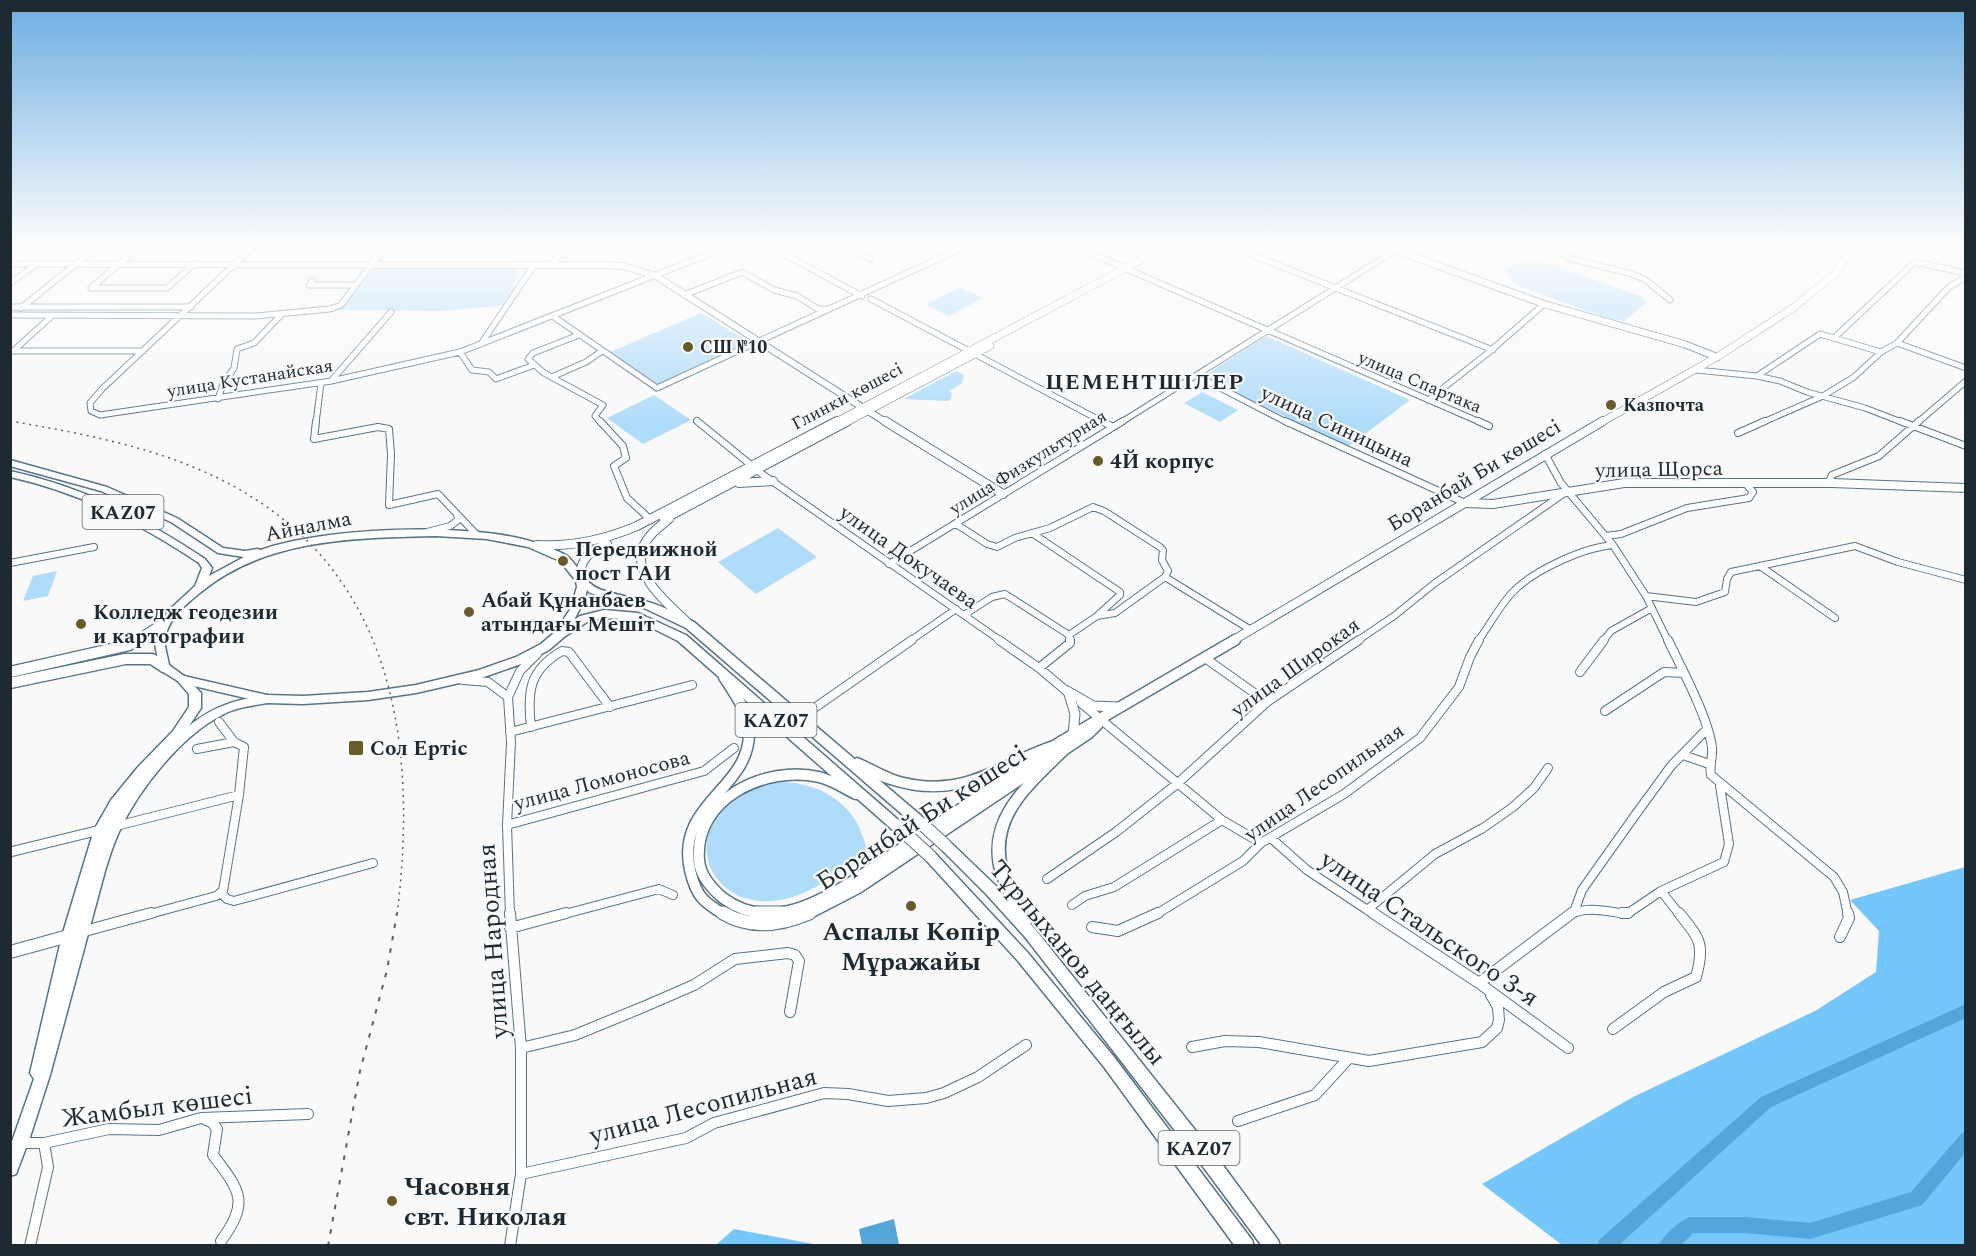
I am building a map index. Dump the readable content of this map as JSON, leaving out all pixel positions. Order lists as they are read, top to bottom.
{
  "streets": {
    "main road": [
      "Глинки көшесі",
      "Боранбай Би көшесі",
      "KAZ07",
      "Айналма",
      "Тұрлыханов даңғылы"
    ],
    "street": [
      "улица Кустанайская",
      "улица Спартака",
      "улица Синицына",
      "улица Физкультурная",
      "улица Щорса",
      "улица Докучаева",
      "улица Широкая",
      "улица Ломоносова",
      "улица Лесопильная",
      "улица Стальского 3-я",
      "улица Народная",
      "Жамбыл көшесі"
    ]
  },
  "crossings": [
    ["улица Спартака", "улица Физкультурная"],
    ["Глинки көшесі", "KAZ07"],
    ["Глинки көшесі", "Айналма"],
    ["Глинки көшесі", "улица Докучаева"],
    ["Глинки көшесі", "Тұрлыханов даңғылы"],
    ["улица Синицына", "улица Физкультурная"],
    ["улица Синицына", "улица Щорса"],
    ["улица Синицына", "Боранбай Би көшесі"],
    ["улица Физкультурная", "улица Докучаева"],
    ["улица Щорса", "Боранбай Би көшесі"],
    ["улица Щорса", "улица Широкая"],
    ["Боранбай Би көшесі", "улица Докучаева"],
    ["KAZ07", "Айналма"],
    ["KAZ07", "улица Народная"],
    ["KAZ07", "Тұрлыханов даңғылы"],
    ["Айналма", "Тұрлыханов даңғылы"],
    ["улица Ломоносова", "улица Народная"],
    ["улица Лесопильная", "улица Стальского 3-я"],
    ["улица Лесопильная", "улица Народная"]
  ],
  "districts": ["ЦЕМЕНТШІЛЕР"],
  "places": {
    "other": [
      "СШ №10",
      "Казпочта",
      "4Й корпус",
      "Передвижной пост ГАИ",
      "Абай Құнанбаев атындағы Мешіт",
      "Колледж геодезии и картографии",
      "Аспалы Көпір Мұражайы",
      "Часовня свт. Николая"
    ],
    "transit": ["Сол Ертіс"]
  }
}
